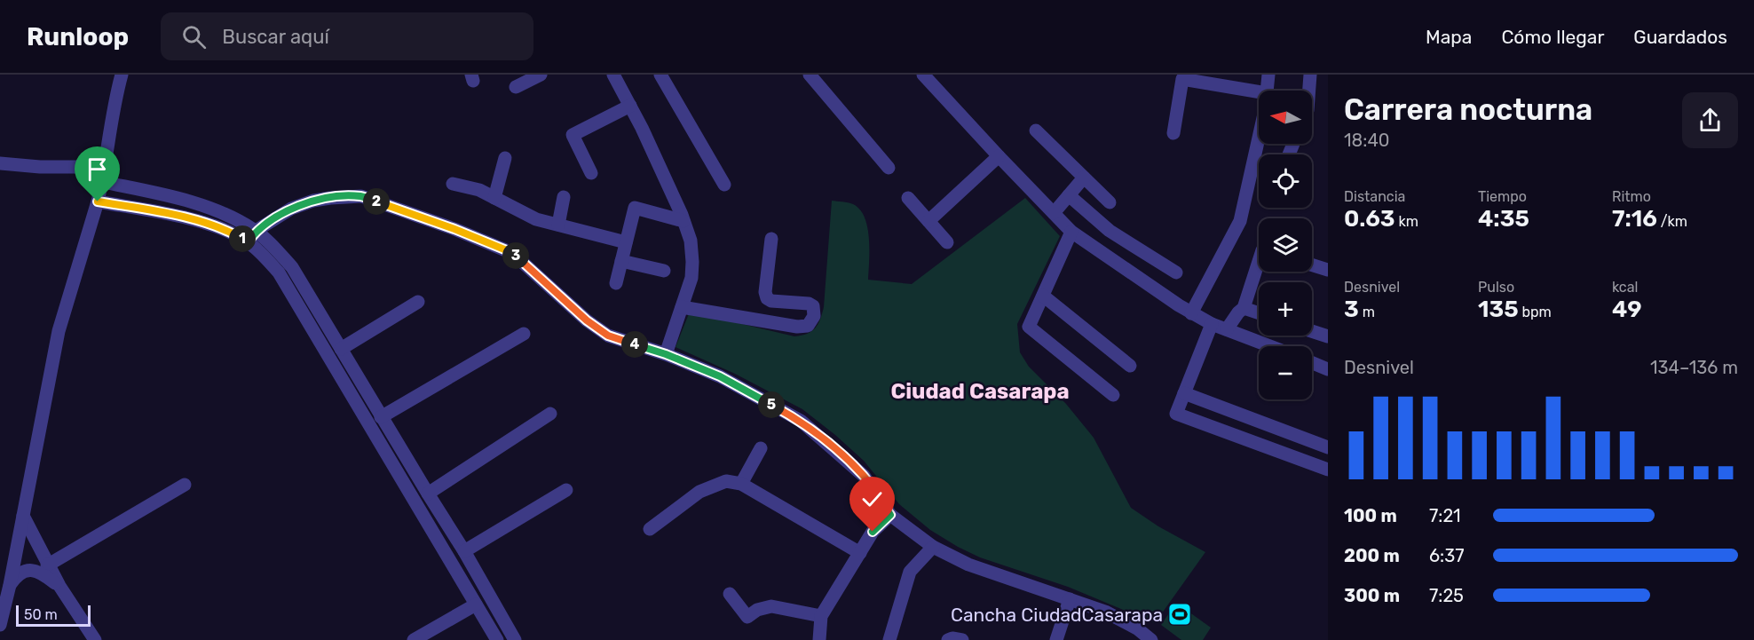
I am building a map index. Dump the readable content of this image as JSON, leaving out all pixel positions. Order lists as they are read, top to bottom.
{
  "districts": ["Ciudad Casarapa"],
  "places": {
    "sports": ["Cancha CiudadCasarapa"]
  },
  "scale_bar": "50 m",
  "north": "left",
  "page": {
    "header": "Runloop",
    "search": "Buscar aquí",
    "nav": ["Mapa", "Cómo llegar", "Guardados"],
    "heading": ["Carrera nocturna", "18:40"],
    "map_buttons": ["+", "−"],
    "stats": [
      ["Distancia", "0.63 km"],
      ["Tiempo", "4:35"],
      ["Ritmo", "7:16 /km"],
      ["Desnivel", "3 m"],
      ["Pulso", "135 bpm"],
      ["kcal", "49"]
    ],
    "pins": [
      "2",
      "1",
      "3",
      "4",
      "5"
    ],
    "chart": ["Desnivel", "134–136 m"],
    "list": [
      {
        "name": "100 m",
        "note": "7:21"
      },
      {
        "name": "200 m",
        "note": "6:37"
      },
      {
        "name": "300 m",
        "note": "7:25"
      }
    ],
    "scale": "50 m"
  }
}
